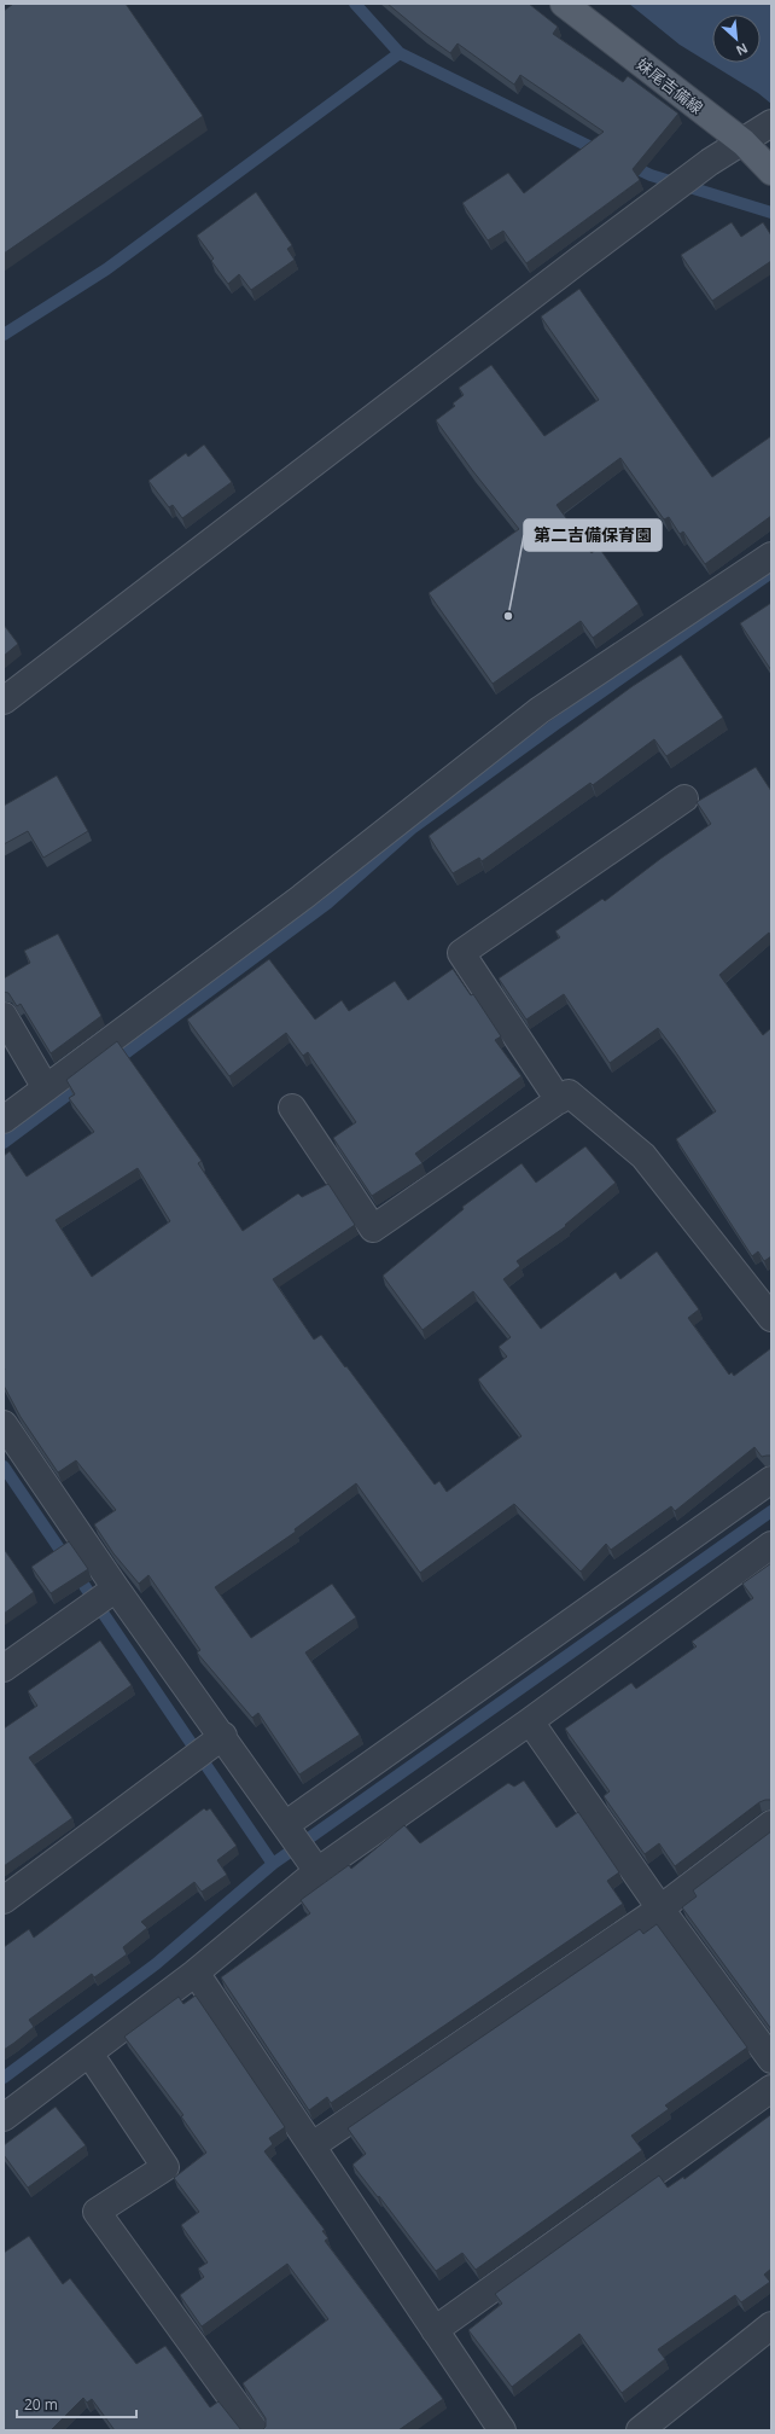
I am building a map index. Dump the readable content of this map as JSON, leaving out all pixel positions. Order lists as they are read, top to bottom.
{
  "streets": {
    "main road": ["妹尾吉備線"]
  },
  "places": ["第二吉備保育園"],
  "scale_bar": "20 m",
  "north": "bottom right"
}
